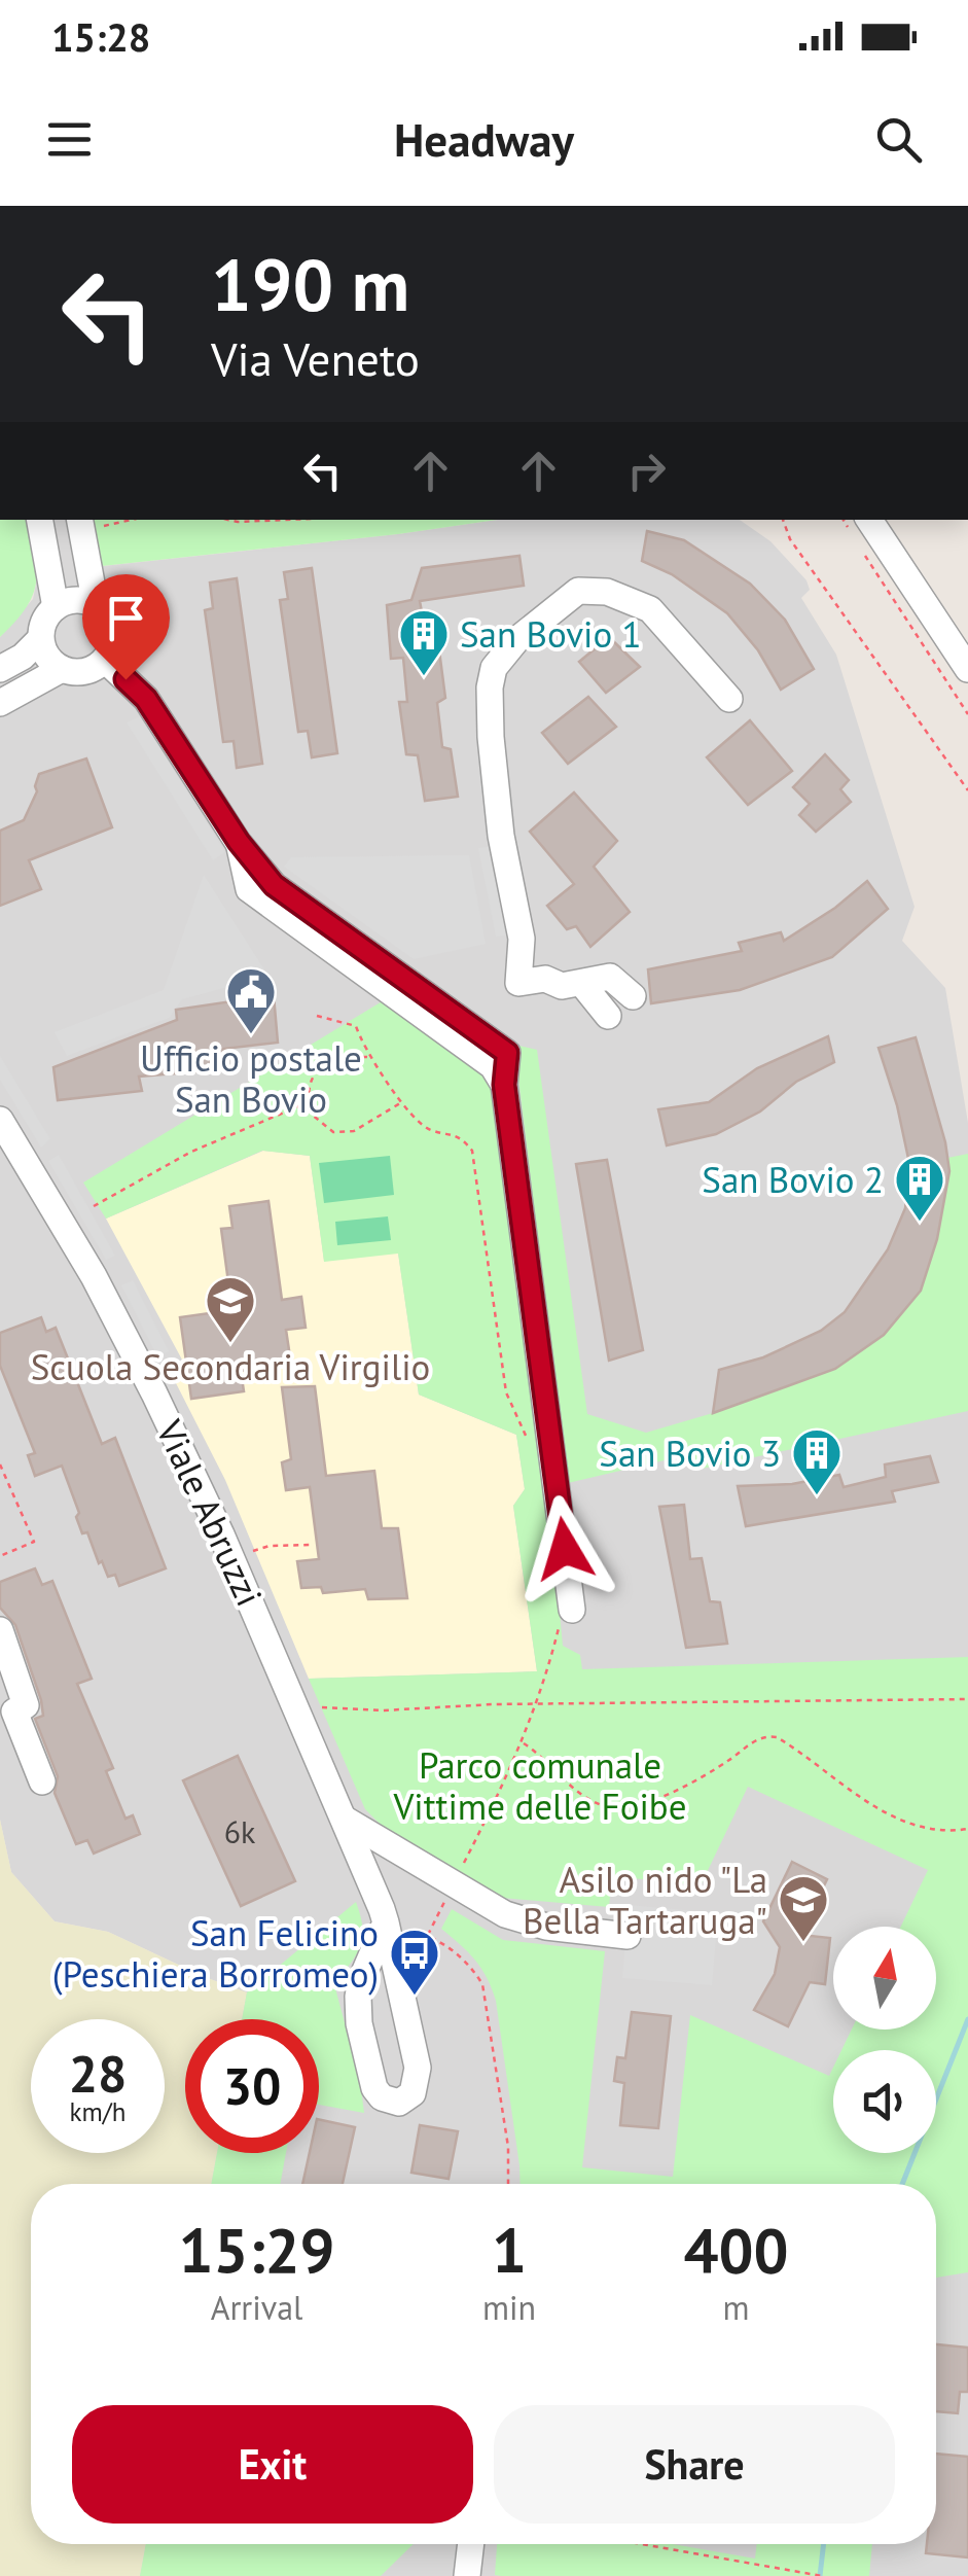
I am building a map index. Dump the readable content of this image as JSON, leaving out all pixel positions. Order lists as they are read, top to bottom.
{
  "streets": {
    "street": ["Viale Abruzzi"]
  },
  "parks": ["Parco comunale Vittime delle Foibe"],
  "places": {
    "building": ["San Bovio 1", "San Bovio 2", "San Bovio 3"],
    "public building": ["Ufficio postale San Bovio"],
    "school or university": ["Scuola Secondaria Virgilio", "Asilo nido \"La Bella Tartaruga\""],
    "bus stop": ["San Felicino (Peschiera Borromeo)"]
  },
  "house_numbers": ["6k"],
  "north": "top",
  "page": {
    "status": "15:28",
    "header": "Headway",
    "turn": ["190 m", "Via Veneto"],
    "speed": "28 km/h",
    "limit": "30",
    "eta": [
      "15:29",
      "Arrival",
      "1",
      "min",
      "400",
      "m"
    ],
    "buttons": ["Exit", "Share"]
  }
}
